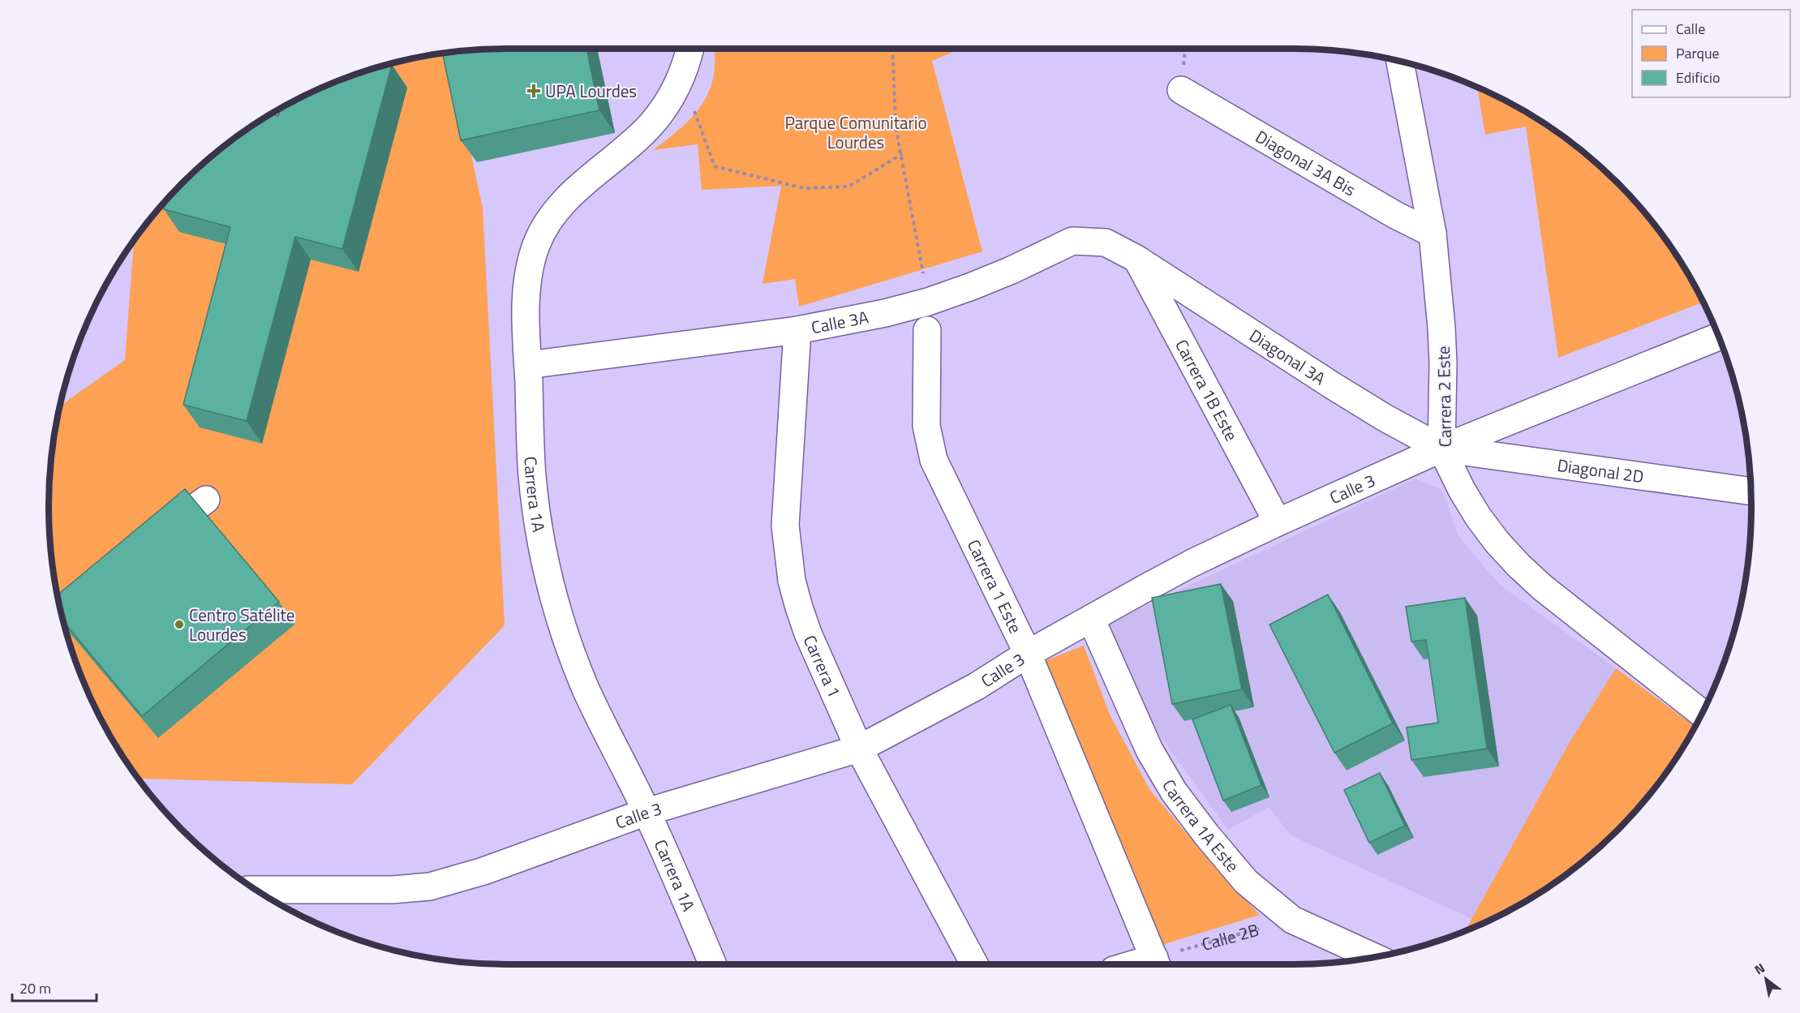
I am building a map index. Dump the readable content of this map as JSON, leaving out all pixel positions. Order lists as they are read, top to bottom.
{
  "streets": {
    "street": [
      "Diagonal 3A Bis",
      "Calle 3A",
      "Diagonal 3A",
      "Carrera 1B Este",
      "Carrera 2 Este",
      "Diagonal 2D",
      "Calle 3",
      "Carrera 1A",
      "Carrera 1 Este",
      "Carrera 1",
      "Carrera 1A Este"
    ],
    "path": ["Calle 2B"]
  },
  "crossings": [
    ["Diagonal 3A Bis", "Carrera 2 Este"],
    ["Calle 3A", "Diagonal 3A"],
    ["Calle 3A", "Carrera 1B Este"],
    ["Calle 3A", "Carrera 1A"],
    ["Calle 3A", "Carrera 1"],
    ["Diagonal 3A", "Carrera 1B Este"],
    ["Diagonal 3A", "Carrera 2 Este"],
    ["Diagonal 3A", "Diagonal 2D"],
    ["Diagonal 3A", "Calle 3"],
    ["Carrera 1B Este", "Calle 3"],
    ["Carrera 2 Este", "Diagonal 2D"],
    ["Carrera 2 Este", "Calle 3"],
    ["Diagonal 2D", "Calle 3"],
    ["Calle 3", "Carrera 1A"],
    ["Calle 3", "Carrera 1 Este"],
    ["Calle 3", "Carrera 1"],
    ["Calle 3", "Carrera 1A Este"],
    ["Carrera 1 Este", "Calle 2B"],
    ["Carrera 1A Este", "Calle 2B"]
  ],
  "parks": ["Parque Comunitario Lourdes"],
  "places": {
    "health": ["UPA Lourdes"],
    "other": ["Centro Satélite Lourdes"]
  },
  "legend": ["Calle", "Parque", "Edificio"],
  "scale_bar": "20 m",
  "north": "top left"
}
